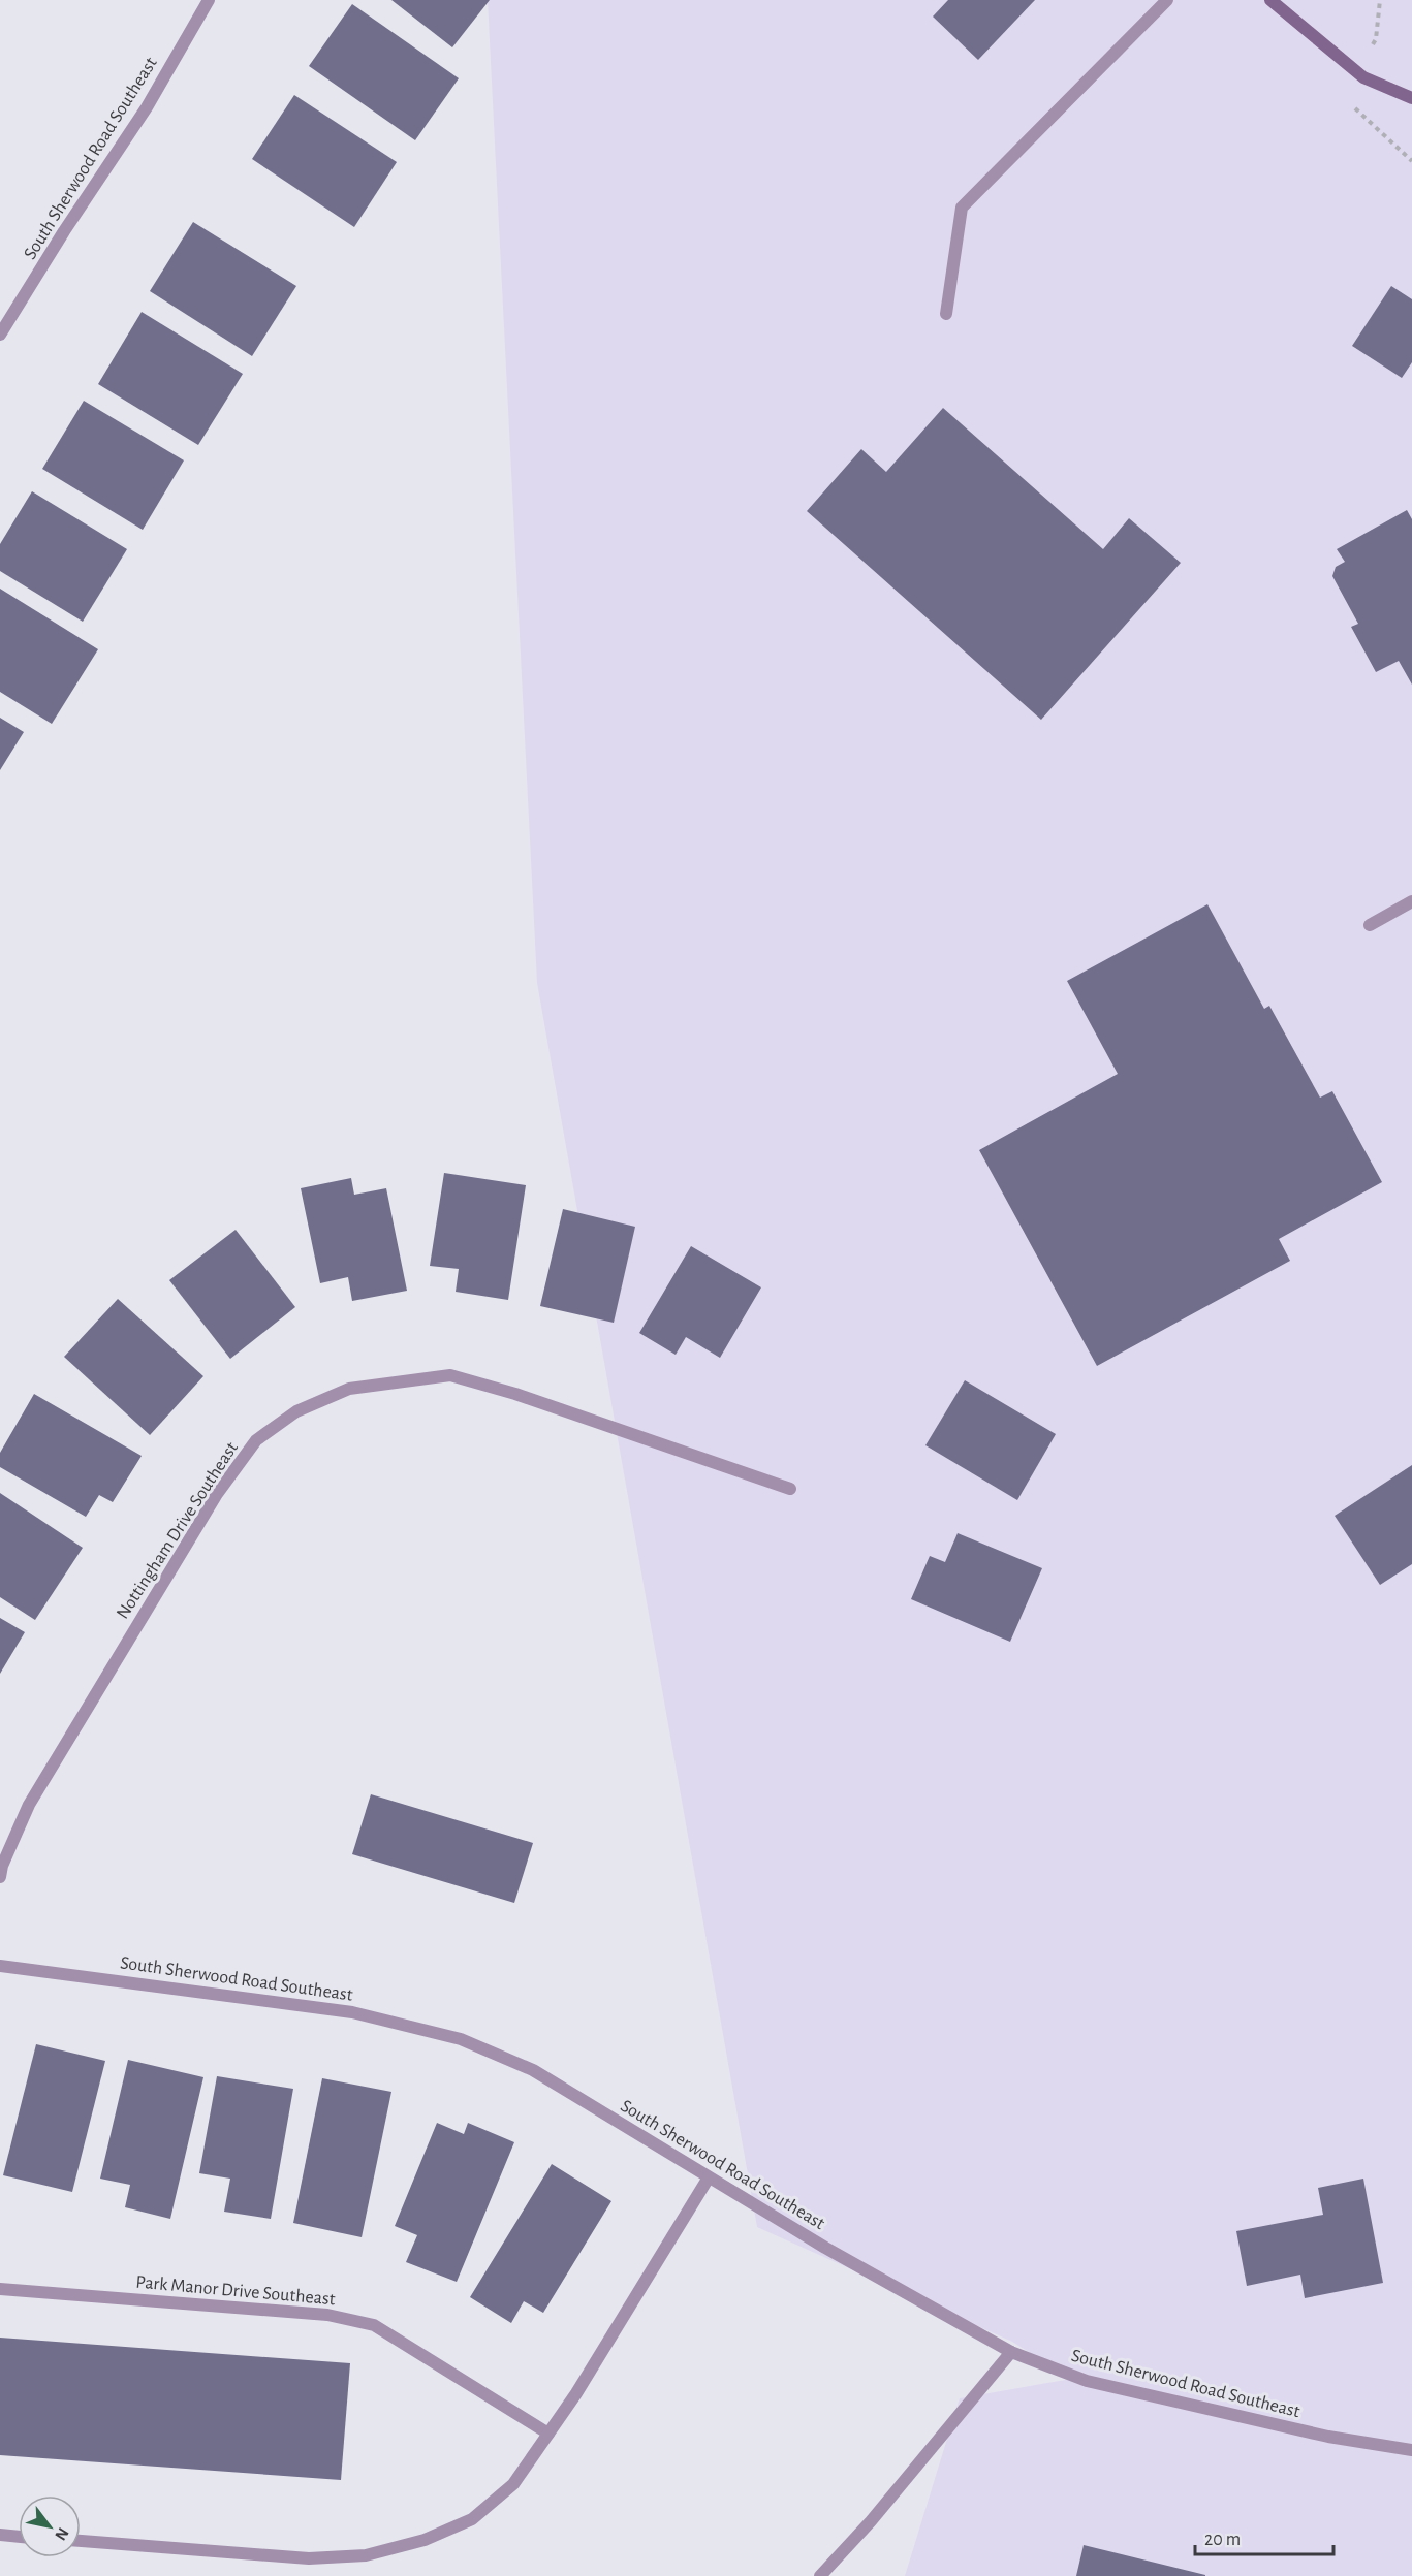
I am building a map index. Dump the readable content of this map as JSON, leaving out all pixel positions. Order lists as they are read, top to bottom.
{
  "streets": {
    "street": ["South Sherwood Road Southeast", "Nottingham Drive Southeast", "Park Manor Drive Southeast"]
  },
  "scale_bar": "20 m",
  "north": "bottom right"
}
